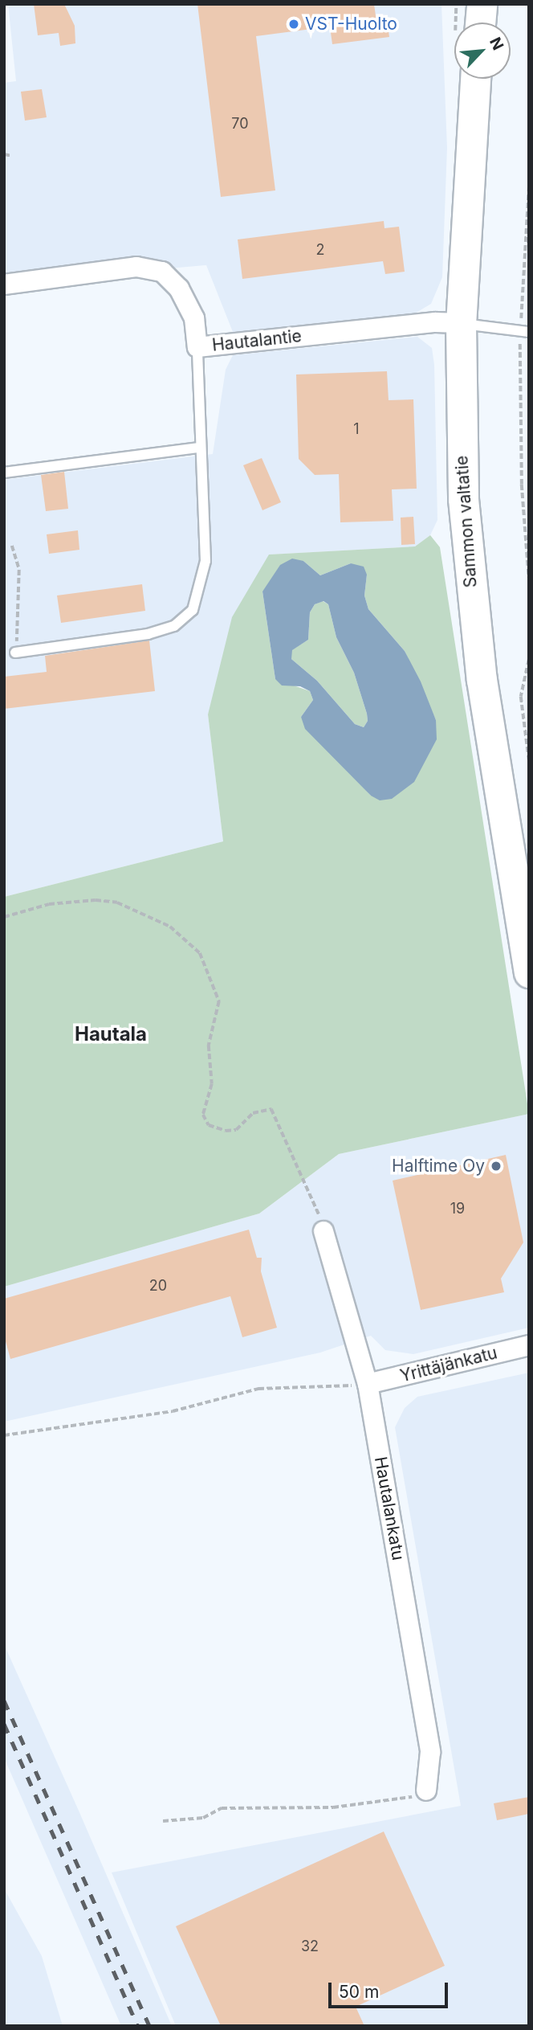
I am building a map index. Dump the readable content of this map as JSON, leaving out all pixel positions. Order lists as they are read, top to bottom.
{
  "streets": {
    "main road": ["Sammon valtatie"],
    "street": ["Hautalantie", "Yrittäjänkatu", "Hautalankatu"]
  },
  "crossings": [
    ["Hautalantie", "Sammon valtatie"],
    ["Yrittäjänkatu", "Hautalankatu"]
  ],
  "districts": ["Hautala"],
  "places": ["VST-Huolto", "Halftime Oy"],
  "house_numbers": [
    "70",
    "2",
    "1",
    "19",
    "20",
    "32"
  ],
  "scale_bar": "50 m",
  "north": "top right"
}
